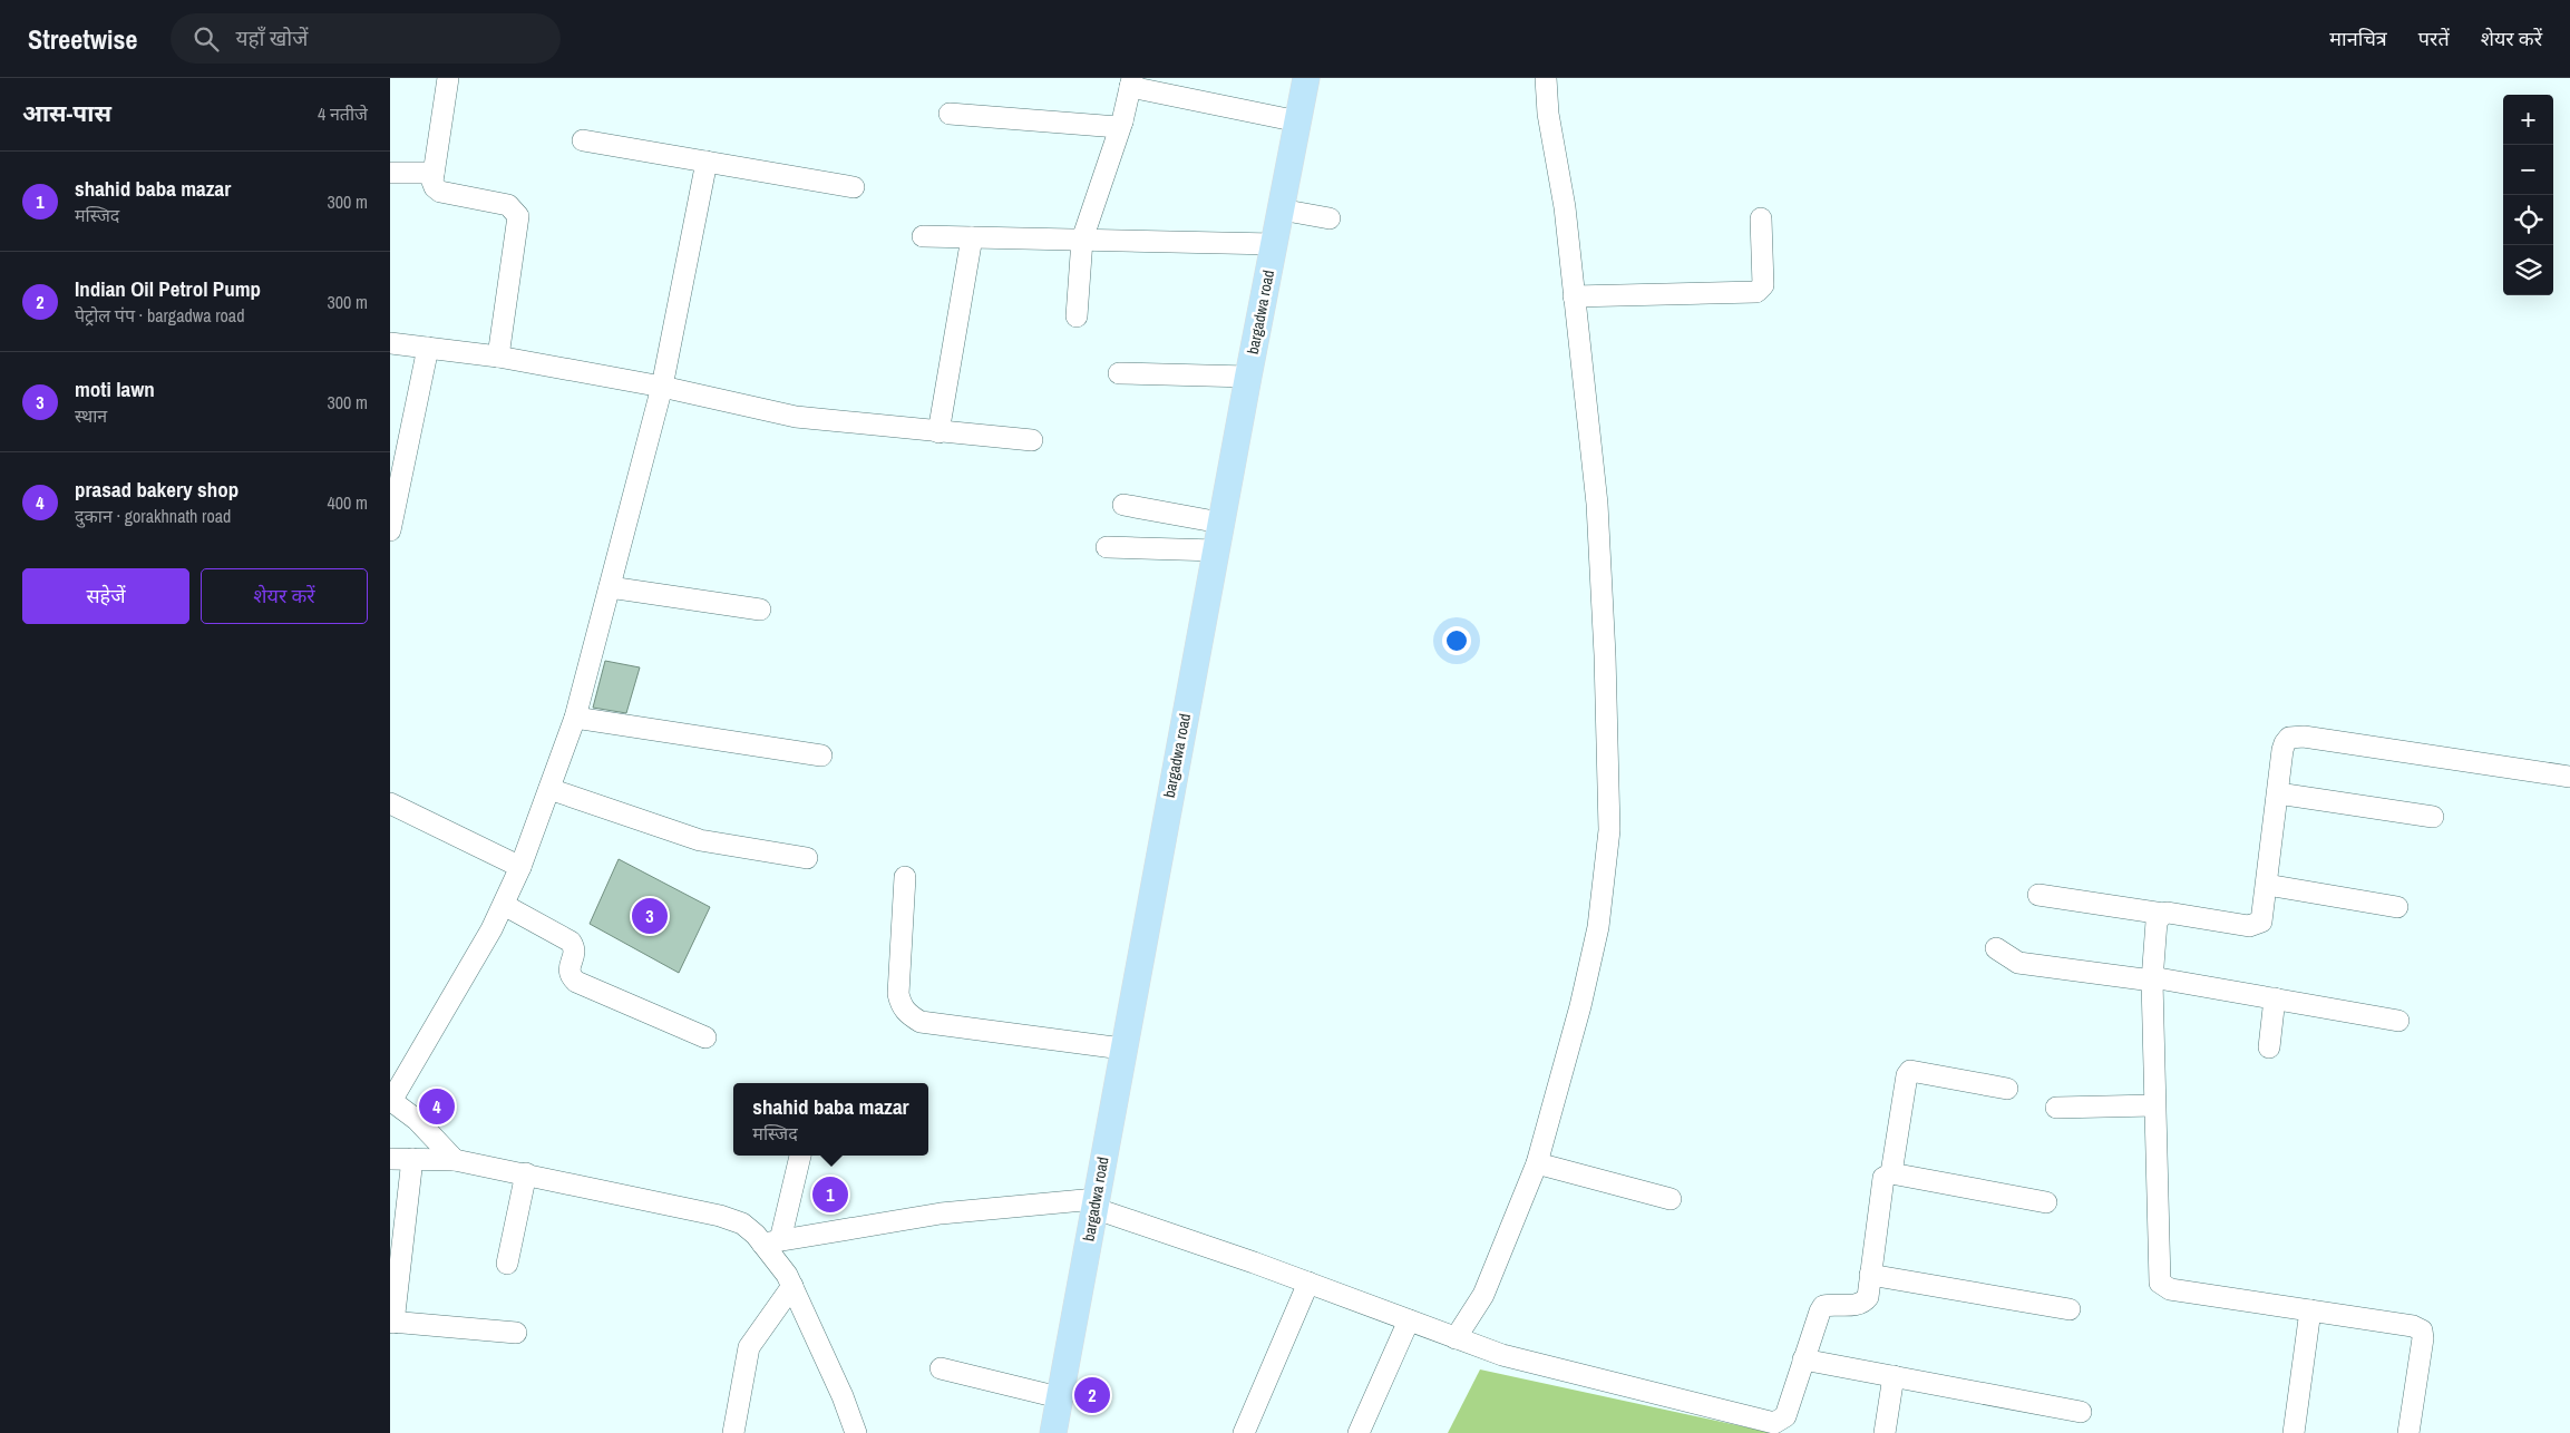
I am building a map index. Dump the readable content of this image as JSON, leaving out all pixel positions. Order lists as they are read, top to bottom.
{
  "streets": {
    "main road": ["bargadwa road"]
  },
  "page": {
    "header": "Streetwise",
    "search": "यहाँ खोजें",
    "nav": ["मानचित्र", "परतें", "शेयर करें"],
    "heading": ["आस-पास", "4 नतीजे"],
    "map_buttons": ["+", "−"],
    "list": [
      {
        "mark": "1",
        "name": "shahid baba mazar",
        "note": "मस्जिद",
        "value": "300 m"
      },
      {
        "mark": "2",
        "name": "Indian Oil Petrol Pump",
        "note": "पेट्रोल पंप · bargadwa road",
        "value": "300 m"
      },
      {
        "mark": "3",
        "name": "moti lawn",
        "note": "स्थान",
        "value": "300 m"
      },
      {
        "mark": "4",
        "name": "prasad bakery shop",
        "note": "दुकान · gorakhnath road",
        "value": "400 m"
      }
    ],
    "buttons": ["सहेजें", "शेयर करें"],
    "pins": [
      "3",
      "4",
      "1",
      "2"
    ],
    "popup": ["shahid baba mazar", "मस्जिद"]
  }
}
